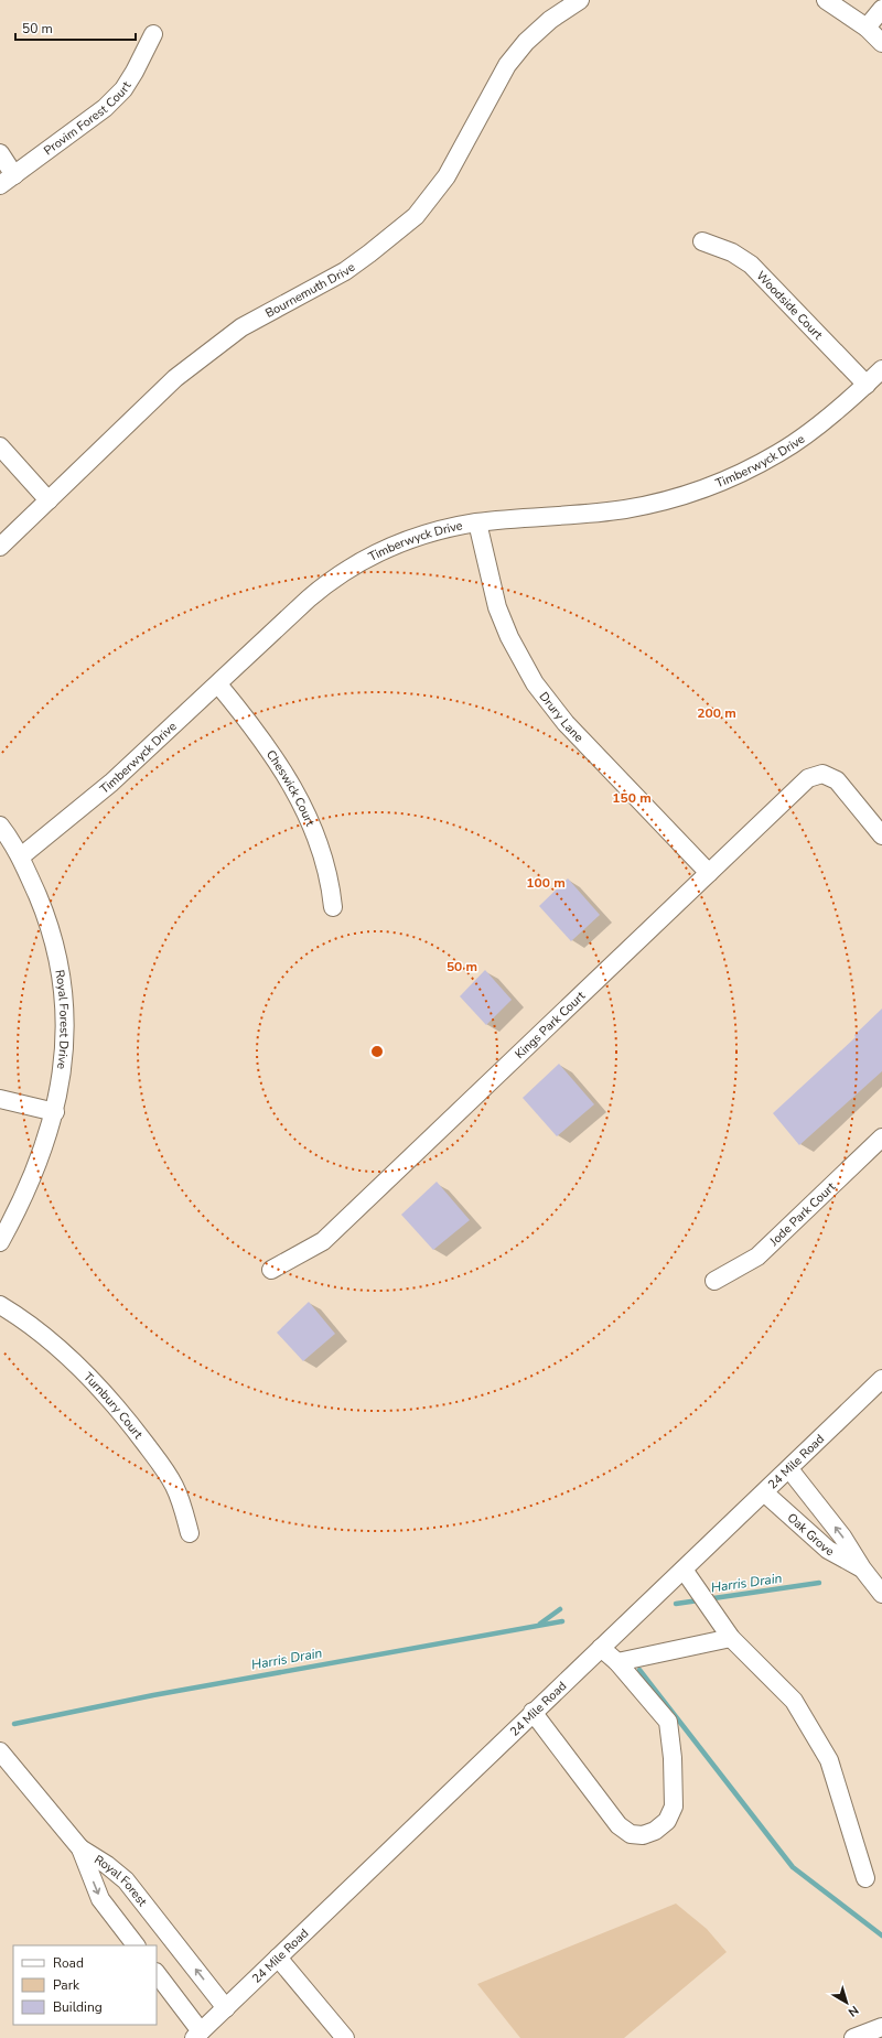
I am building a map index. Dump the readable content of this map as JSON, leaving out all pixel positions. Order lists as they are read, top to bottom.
{
  "streets": {
    "street": [
      "Provim Forest Court",
      "Bournemuth Drive",
      "Woodside Court",
      "Timberwyck Drive",
      "Drury Lane",
      "Cheswick Court",
      "Royal Forest Drive",
      "Kings Park Court",
      "Jode Park Court",
      "Turnbury Court",
      "24 Mile Road",
      "Oak Grove",
      "Royal Forest"
    ]
  },
  "crossings": [
    ["Woodside Court", "Timberwyck Drive"],
    ["Timberwyck Drive", "Drury Lane"],
    ["Timberwyck Drive", "Cheswick Court"],
    ["Timberwyck Drive", "Royal Forest Drive"],
    ["Drury Lane", "Kings Park Court"],
    ["24 Mile Road", "Oak Grove"],
    ["24 Mile Road", "Royal Forest"]
  ],
  "water": ["Harris Drain"],
  "legend": ["Road", "Park", "Building"],
  "scale_bar": "50 m",
  "north": "bottom right",
  "rings": [
    "200 m",
    "150 m",
    "100 m",
    "50 m"
  ]
}
